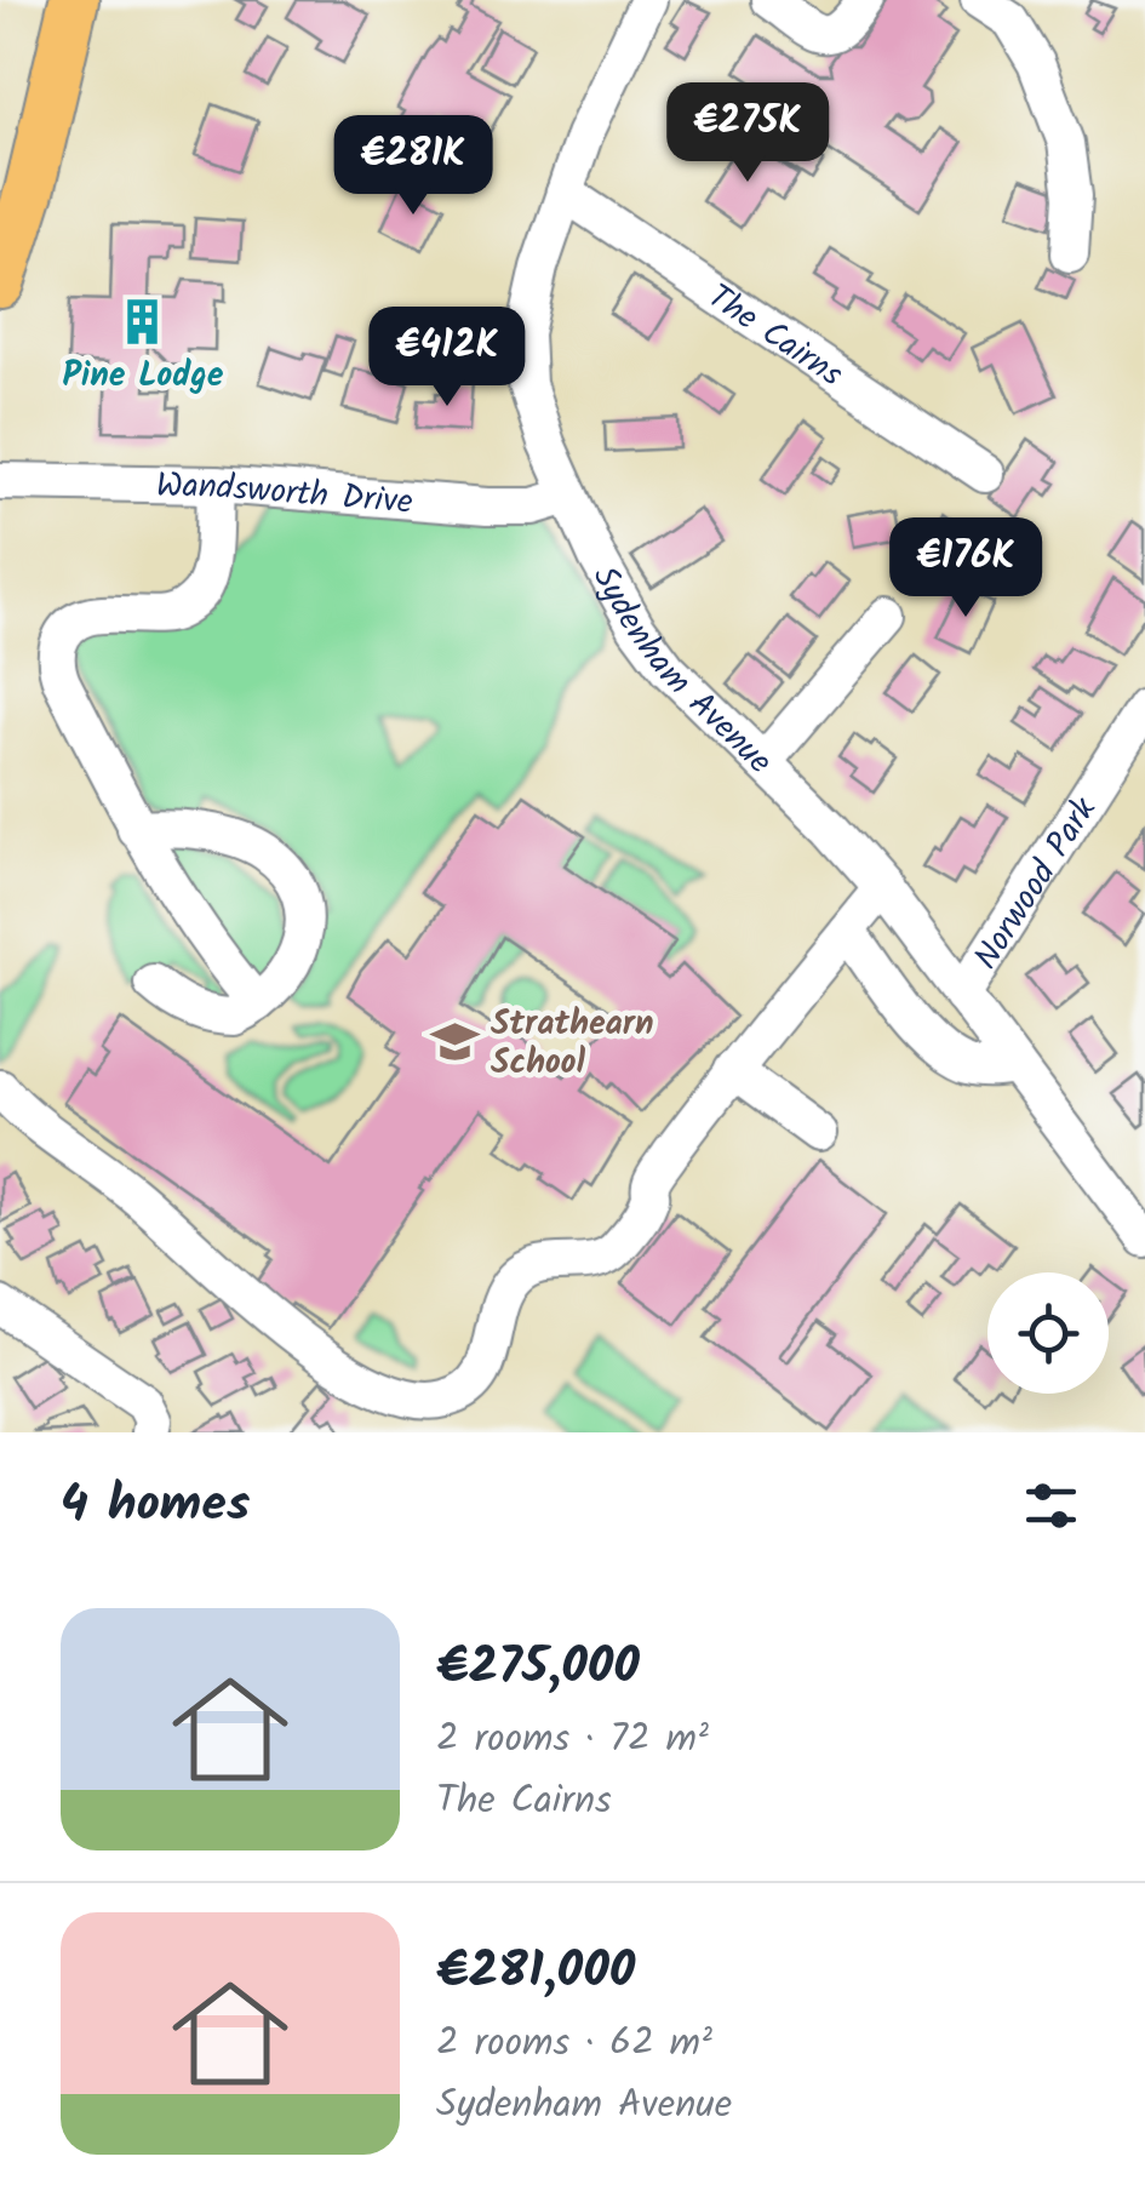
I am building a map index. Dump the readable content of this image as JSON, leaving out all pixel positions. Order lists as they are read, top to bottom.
{
  "streets": {
    "street": [
      "The Cairns",
      "Wandsworth Drive",
      "Sydenham Avenue",
      "Norwood Park"
    ]
  },
  "crossings": [
    ["The Cairns", "Sydenham Avenue"],
    ["Wandsworth Drive", "Sydenham Avenue"],
    ["Sydenham Avenue", "Norwood Park"]
  ],
  "places": {
    "building": ["Pine Lodge"],
    "school or university": ["Strathearn School"]
  },
  "page": {
    "price": [
      "€275K",
      "€281K",
      "€412K",
      "€176K"
    ],
    "heading": "4 homes",
    "list": [
      {
        "name": "€275,000",
        "note": "2 rooms · 72 m² · The Cairns"
      },
      {
        "name": "€281,000",
        "note": "2 rooms · 62 m² · Sydenham Avenue"
      }
    ]
  }
}
